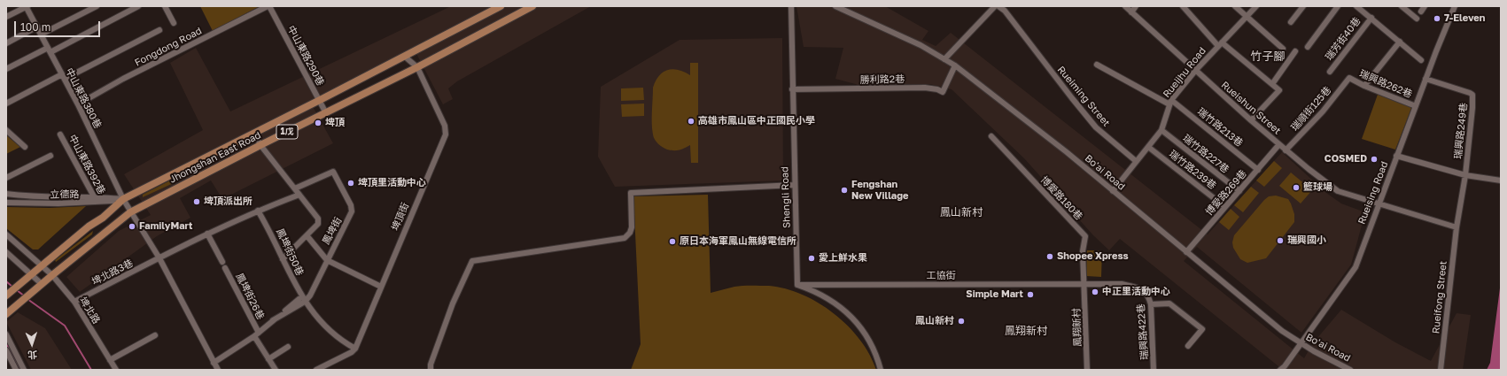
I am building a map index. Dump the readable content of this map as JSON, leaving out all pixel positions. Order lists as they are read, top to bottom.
{
  "streets": {
    "main road": ["1戊", "Jhongshan East Road"],
    "street": [
      "瑞芳街40巷",
      "Fongdong Road",
      "中山東路290巷",
      "Rueijhu Road",
      "勝利路2巷",
      "瑞興路262巷",
      "Rueiming Street",
      "中山東路380巷",
      "Rueishun Street",
      "瑞順街125巷",
      "瑞竹路213巷",
      "瑞興路249巷",
      "瑞竹路227巷",
      "中山東路392巷",
      "瑞竹路239巷",
      "Bo'ai Road",
      "博愛路269巷",
      "Rueising Road",
      "立德路",
      "Shengli Road",
      "博愛路180巷",
      "埤頂街",
      "鳳埤街",
      "鳳埤街50巷",
      "埤北路3巷",
      "工協街",
      "鳳埤街26巷",
      "Rueifong Street",
      "埤北路",
      "鳳翔新村",
      "瑞興路422巷"
    ]
  },
  "crossings": [
    ["Fongdong Road", "中山東路290巷"],
    ["Fongdong Road", "中山東路380巷"],
    ["中山東路290巷", "Jhongshan East Road"],
    ["Rueijhu Road", "Rueiming Street"],
    ["Rueijhu Road", "Rueishun Street"],
    ["Rueijhu Road", "瑞竹路213巷"],
    ["Rueijhu Road", "瑞竹路227巷"],
    ["Rueijhu Road", "瑞竹路239巷"],
    ["Rueijhu Road", "Bo'ai Road"],
    ["勝利路2巷", "Bo'ai Road"],
    ["勝利路2巷", "Shengli Road"],
    ["瑞興路262巷", "瑞順街125巷"],
    ["瑞興路262巷", "Rueising Road"],
    ["中山東路380巷", "Jhongshan East Road"],
    ["中山東路380巷", "立德路"],
    ["Rueishun Street", "瑞順街125巷"],
    ["Rueishun Street", "博愛路269巷"],
    ["Rueishun Street", "Rueising Road"],
    ["瑞竹路213巷", "博愛路269巷"],
    ["瑞興路249巷", "Rueising Road"],
    ["瑞興路249巷", "Rueifong Street"],
    ["瑞竹路227巷", "博愛路269巷"],
    ["Jhongshan East Road", "立德路"],
    ["Jhongshan East Road", "埤頂街"],
    ["Jhongshan East Road", "鳳埤街"],
    ["Jhongshan East Road", "埤北路"],
    ["中山東路392巷", "立德路"],
    ["瑞竹路239巷", "博愛路269巷"],
    ["Bo'ai Road", "博愛路269巷"],
    ["Bo'ai Road", "Rueising Road"],
    ["Shengli Road", "工協街"],
    ["博愛路180巷", "工協街"],
    ["博愛路180巷", "鳳翔新村"],
    ["博愛路180巷", "瑞興路422巷"],
    ["埤頂街", "鳳埤街50巷"],
    ["鳳埤街", "鳳埤街50巷"],
    ["鳳埤街", "鳳埤街26巷"],
    ["埤北路3巷", "埤北路"],
    ["工協街", "鳳翔新村"],
    ["工協街", "瑞興路422巷"],
    ["鳳翔新村", "瑞興路422巷"]
  ],
  "districts": ["竹子腳", "鳳山新村", "鳳翔新村"],
  "places": [
    "7-Eleven",
    "高雄市鳳山區中正國民小學",
    "埤頂",
    "COSMED",
    "埤頂里活動中心",
    "籃球場",
    "Fengshan New Village",
    "埤頂派出所",
    "FamilyMart",
    "瑞興國小",
    "原日本海軍鳳山無線電信所",
    "Shopee Xpress",
    "愛上鮮水果",
    "中正里活動中心",
    "Simple Mart",
    "鳳山新村"
  ],
  "scale_bar": "100 m",
  "north": "bottom"
}
